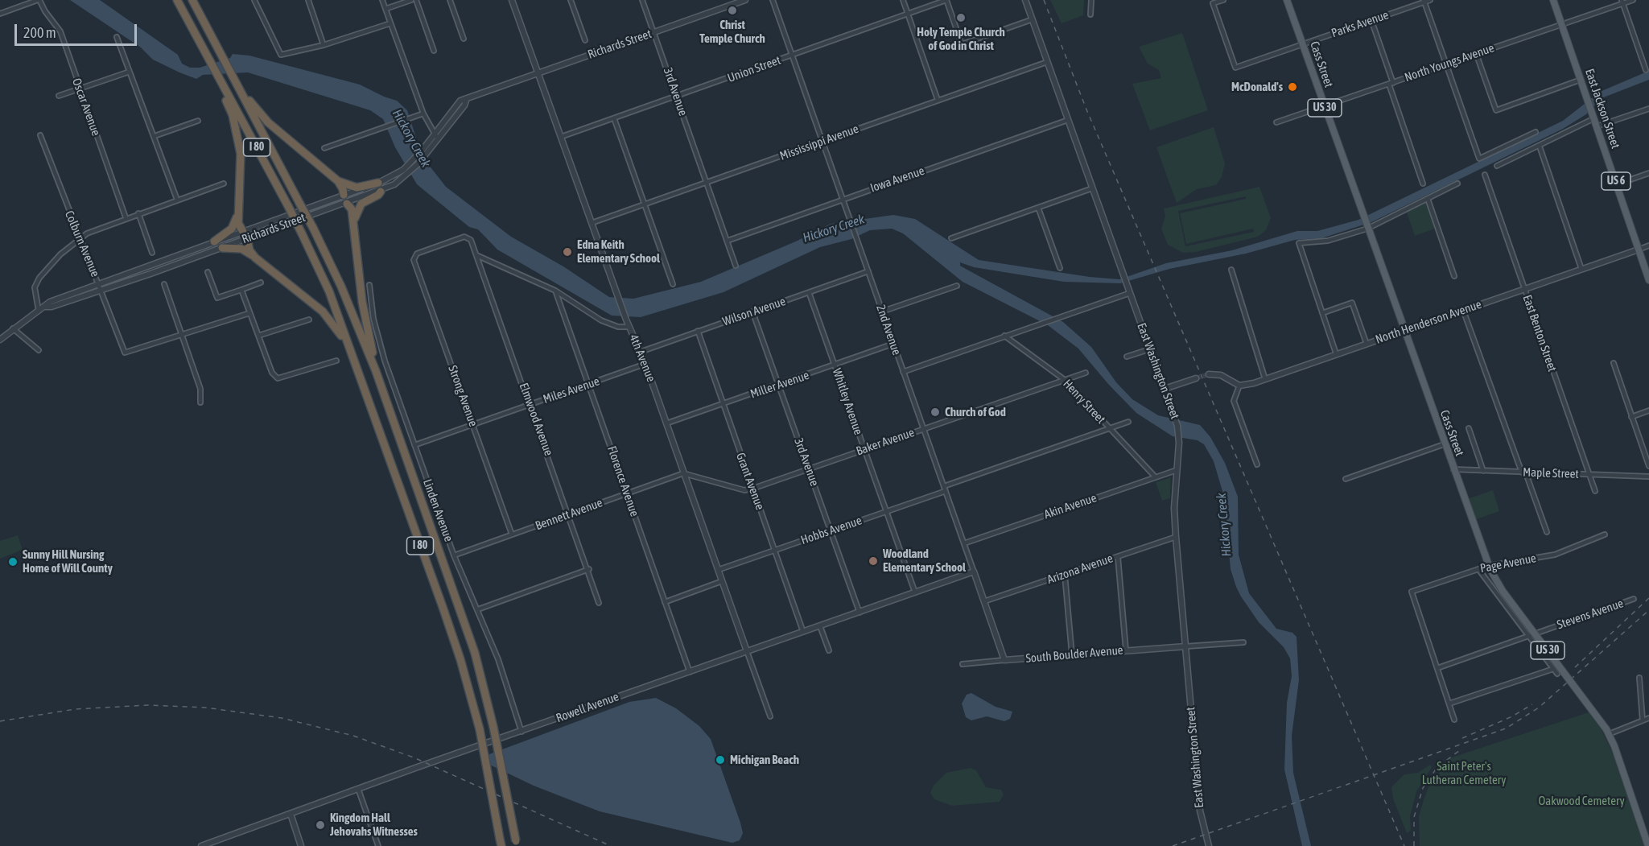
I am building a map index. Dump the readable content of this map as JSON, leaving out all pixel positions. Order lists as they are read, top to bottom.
{
  "streets": {
    "highway": ["I 80"],
    "main road": [
      "Cass Street",
      "US 30",
      "East Jackson Street",
      "US 6"
    ],
    "street": [
      "Parks Avenue",
      "Richards Street",
      "North Youngs Avenue",
      "Union Street",
      "3rd Avenue",
      "Oscar Avenue",
      "Mississippi Avenue",
      "Iowa Avenue",
      "Colburn Avenue",
      "Wilson Avenue",
      "North Henderson Avenue",
      "2nd Avenue",
      "East Benton Street",
      "4th Avenue",
      "East Washington Street",
      "Miller Avenue",
      "Miles Avenue",
      "Strong Avenue",
      "Whitley Avenue",
      "Henry Street",
      "Elmwood Avenue",
      "Baker Avenue",
      "Maple Street",
      "Florence Avenue",
      "Grant Avenue",
      "Akin Avenue",
      "Linden Avenue",
      "Bennett Avenue",
      "Hobbs Avenue",
      "Page Avenue",
      "Arizona Avenue",
      "Stevens Avenue",
      "South Boulder Avenue",
      "Rowell Avenue"
    ]
  },
  "crossings": [
    ["Parks Avenue", "Cass Street"],
    ["Richards Street", "3rd Avenue"],
    ["Richards Street", "Colburn Avenue"],
    ["Richards Street", "4th Avenue"],
    ["North Youngs Avenue", "Cass Street"],
    ["North Youngs Avenue", "East Jackson Street"],
    ["Cass Street", "North Henderson Avenue"],
    ["Cass Street", "Maple Street"],
    ["Cass Street", "Page Avenue"],
    ["Union Street", "3rd Avenue"],
    ["Union Street", "2nd Avenue"],
    ["Union Street", "4th Avenue"],
    ["3rd Avenue", "Mississippi Avenue"],
    ["3rd Avenue", "Iowa Avenue"],
    ["3rd Avenue", "Wilson Avenue"],
    ["3rd Avenue", "Miller Avenue"],
    ["3rd Avenue", "Baker Avenue"],
    ["3rd Avenue", "Hobbs Avenue"],
    ["3rd Avenue", "Rowell Avenue"],
    ["East Jackson Street", "North Henderson Avenue"],
    ["Mississippi Avenue", "2nd Avenue"],
    ["Mississippi Avenue", "4th Avenue"],
    ["Mississippi Avenue", "East Washington Street"],
    ["Iowa Avenue", "2nd Avenue"],
    ["Iowa Avenue", "East Washington Street"],
    ["Wilson Avenue", "2nd Avenue"],
    ["Wilson Avenue", "4th Avenue"],
    ["Wilson Avenue", "Whitley Avenue"],
    ["Wilson Avenue", "Grant Avenue"],
    ["North Henderson Avenue", "East Benton Street"],
    ["2nd Avenue", "Miller Avenue"],
    ["2nd Avenue", "Baker Avenue"],
    ["2nd Avenue", "Akin Avenue"],
    ["2nd Avenue", "Hobbs Avenue"],
    ["2nd Avenue", "Arizona Avenue"],
    ["2nd Avenue", "South Boulder Avenue"],
    ["2nd Avenue", "Rowell Avenue"],
    ["East Benton Street", "Maple Street"],
    ["4th Avenue", "Miller Avenue"],
    ["4th Avenue", "Miles Avenue"],
    ["4th Avenue", "Baker Avenue"],
    ["4th Avenue", "Bennett Avenue"],
    ["4th Avenue", "Hobbs Avenue"],
    ["4th Avenue", "Rowell Avenue"],
    ["East Washington Street", "Akin Avenue"],
    ["East Washington Street", "Arizona Avenue"],
    ["East Washington Street", "South Boulder Avenue"],
    ["Miller Avenue", "Whitley Avenue"],
    ["Miller Avenue", "Grant Avenue"],
    ["Miles Avenue", "Strong Avenue"],
    ["Miles Avenue", "Elmwood Avenue"],
    ["Miles Avenue", "Florence Avenue"],
    ["Miles Avenue", "Linden Avenue"],
    ["Strong Avenue", "Elmwood Avenue"],
    ["Strong Avenue", "Bennett Avenue"],
    ["Whitley Avenue", "Baker Avenue"],
    ["Whitley Avenue", "Hobbs Avenue"],
    ["Whitley Avenue", "Rowell Avenue"],
    ["Henry Street", "Baker Avenue"],
    ["Henry Street", "Akin Avenue"],
    ["Henry Street", "Hobbs Avenue"],
    ["Elmwood Avenue", "Bennett Avenue"],
    ["Baker Avenue", "Grant Avenue"],
    ["Baker Avenue", "Bennett Avenue"],
    ["Florence Avenue", "Bennett Avenue"],
    ["Florence Avenue", "Rowell Avenue"],
    ["Grant Avenue", "Hobbs Avenue"],
    ["Grant Avenue", "Rowell Avenue"],
    ["Linden Avenue", "Bennett Avenue"],
    ["Linden Avenue", "Rowell Avenue"],
    ["Page Avenue", "Stevens Avenue"]
  ],
  "water": ["Hickory Creek"],
  "parks": ["Saint Peter's Lutheran Cemetery", "Oakwood Cemetery"],
  "places": [
    "Christ Temple Church",
    "Holy Temple Church of God in Christ",
    "McDonald's",
    "Edna Keith Elementary School",
    "Church of God",
    "Woodland Elementary School",
    "Sunny Hill Nursing Home of Will County",
    "Michigan Beach",
    "Kingdom Hall Jehovahs Witnesses"
  ],
  "scale_bar": "200 m"
}
